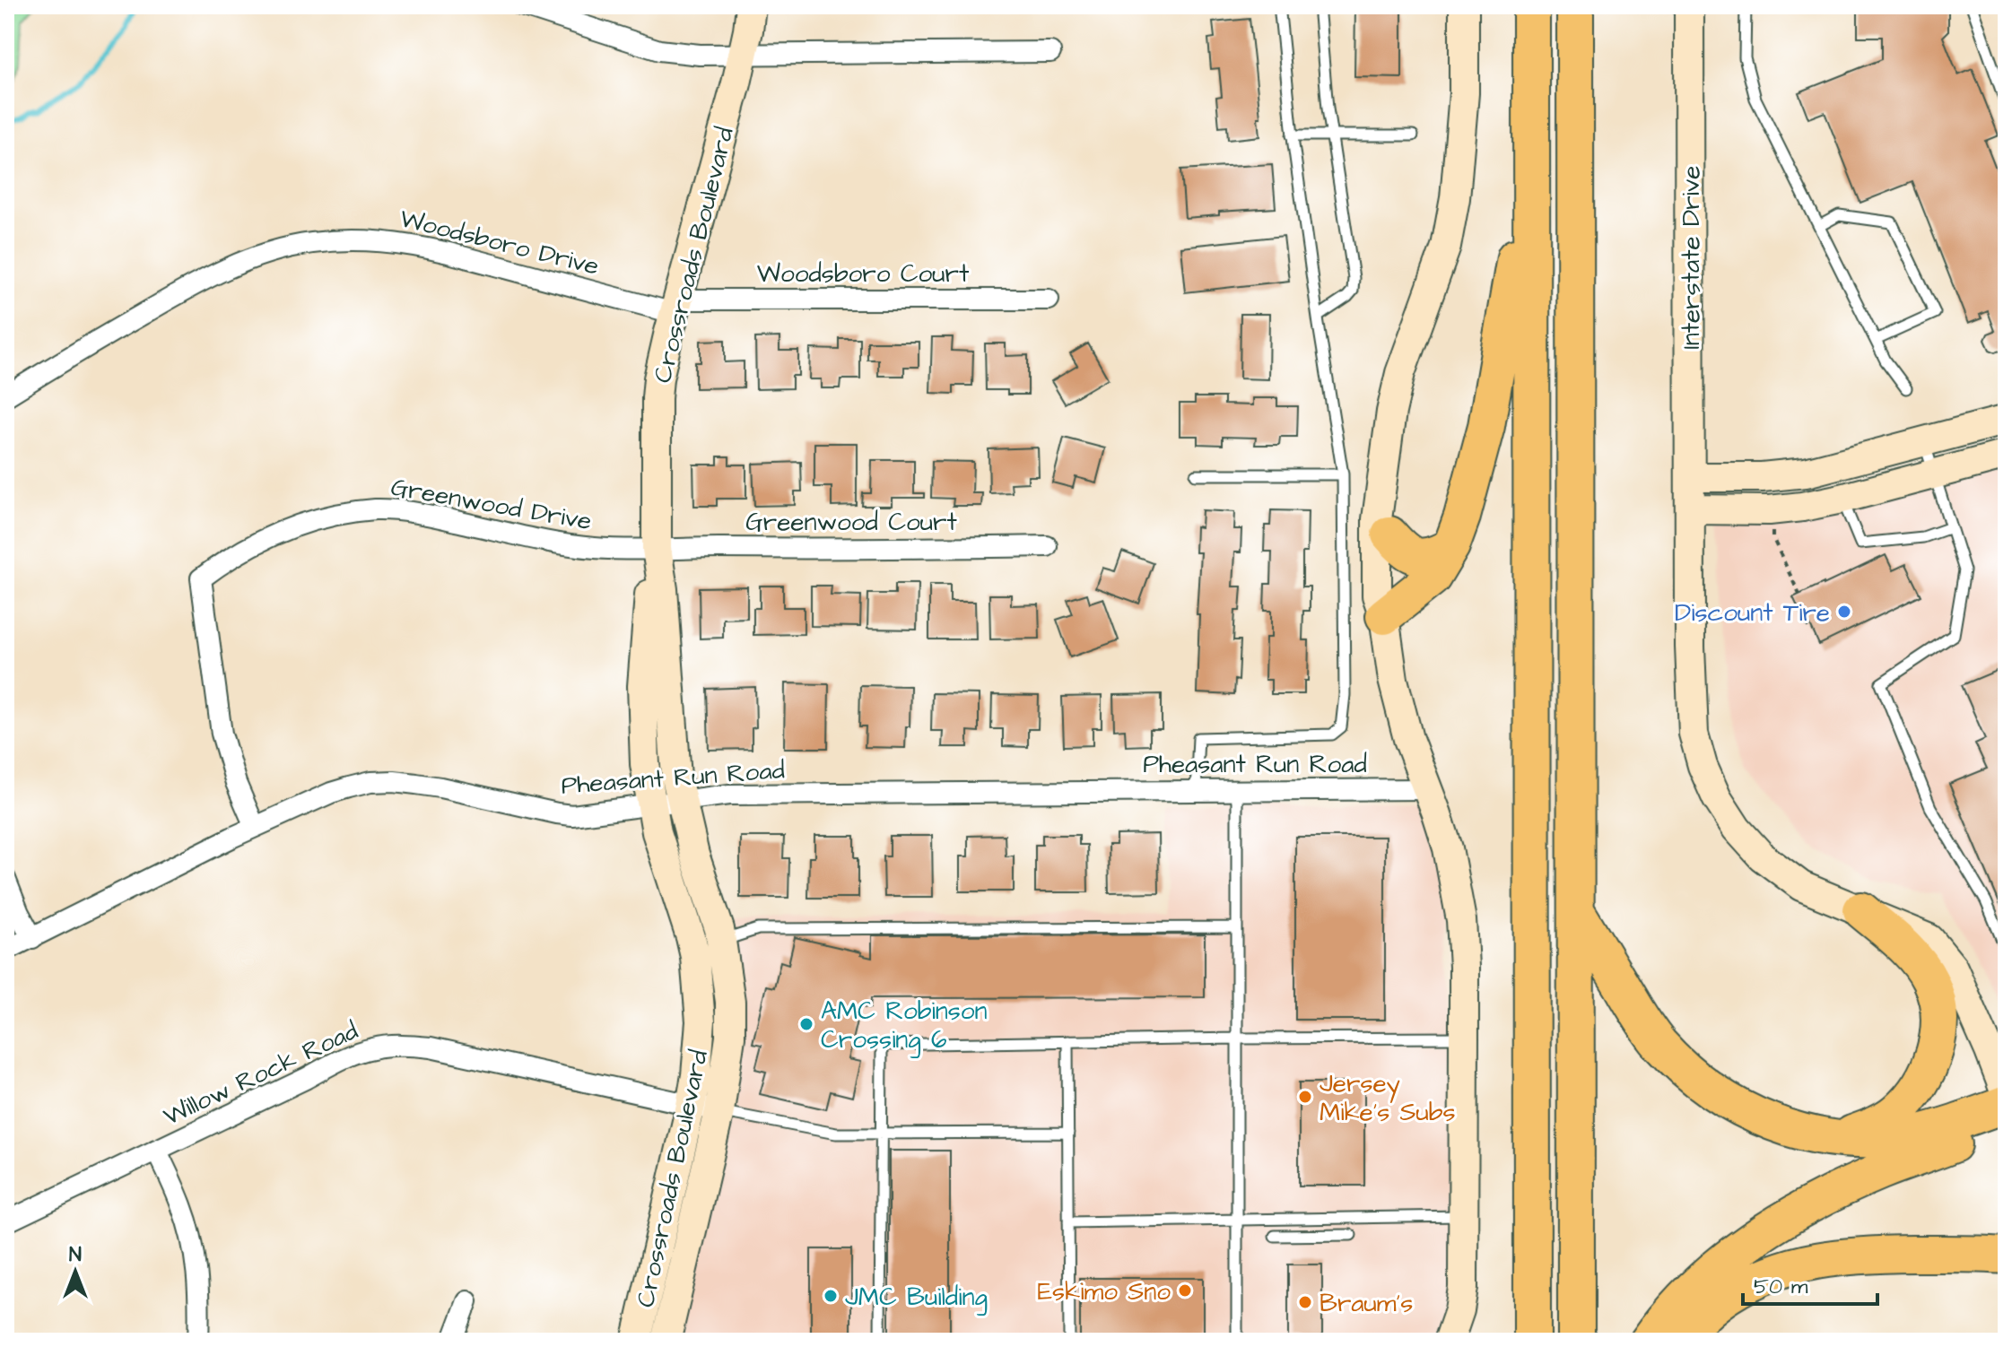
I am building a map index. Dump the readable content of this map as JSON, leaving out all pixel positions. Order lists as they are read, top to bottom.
{
  "streets": {
    "street": [
      "Woodsboro Drive",
      "Crossroads Boulevard",
      "Interstate Drive",
      "Woodsboro Court",
      "Greenwood Drive",
      "Greenwood Court",
      "Pheasant Run Road",
      "Willow Rock Road"
    ]
  },
  "crossings": [
    ["Woodsboro Drive", "Crossroads Boulevard"],
    ["Woodsboro Drive", "Woodsboro Court"],
    ["Crossroads Boulevard", "Woodsboro Court"],
    ["Crossroads Boulevard", "Greenwood Drive"],
    ["Crossroads Boulevard", "Greenwood Court"],
    ["Crossroads Boulevard", "Pheasant Run Road"],
    ["Crossroads Boulevard", "Willow Rock Road"],
    ["Greenwood Drive", "Greenwood Court"],
    ["Greenwood Drive", "Pheasant Run Road"]
  ],
  "places": [
    "Discount Tire",
    "AMC Robinson Crossing 6",
    "Jersey Mike's Subs",
    "Eskimo Sno",
    "JMC Building",
    "Braum's"
  ],
  "scale_bar": "50 m",
  "north": "top"
}
